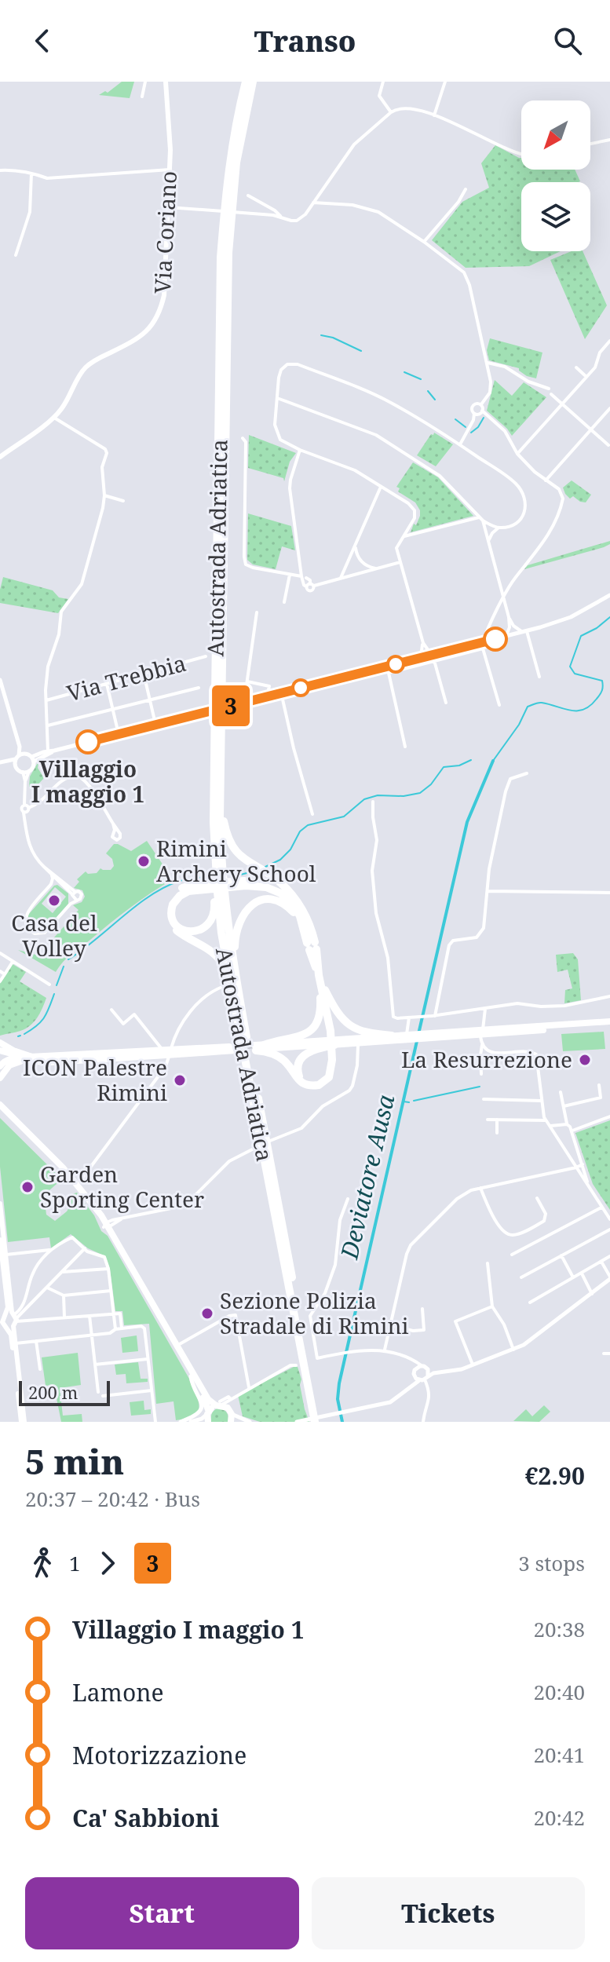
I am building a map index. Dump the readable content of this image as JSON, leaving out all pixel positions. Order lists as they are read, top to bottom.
{
  "streets": {
    "highway": ["Autostrada Adriatica"],
    "main road": ["Via Coriano"],
    "street": ["Via Trebbia"]
  },
  "water": ["Deviatore Ausa"],
  "places": [
    "Villaggio I maggio 1",
    "Rimini Archery School",
    "Casa del Volley",
    "La Resurrezione",
    "ICON Palestre Rimini",
    "Garden Sporting Center",
    "Sezione Polizia Stradale di Rimini"
  ],
  "lines": ["bus line 3"],
  "scale_bar": "200 m",
  "north": "bottom left",
  "page": {
    "header": "Transo",
    "on_map": "3",
    "scale": "200 m",
    "heading": ["5 min", "20:37 – 20:42 · Bus", "€2.90"],
    "legs": ["1", "3", "3 stops"],
    "list": [
      {
        "name": "Villaggio I maggio 1",
        "value": "20:38"
      },
      {
        "name": "Lamone",
        "value": "20:40"
      },
      {
        "name": "Motorizzazione",
        "value": "20:41"
      },
      {
        "name": "Ca' Sabbioni",
        "value": "20:42"
      }
    ],
    "buttons": ["Start", "Tickets"]
  }
}
